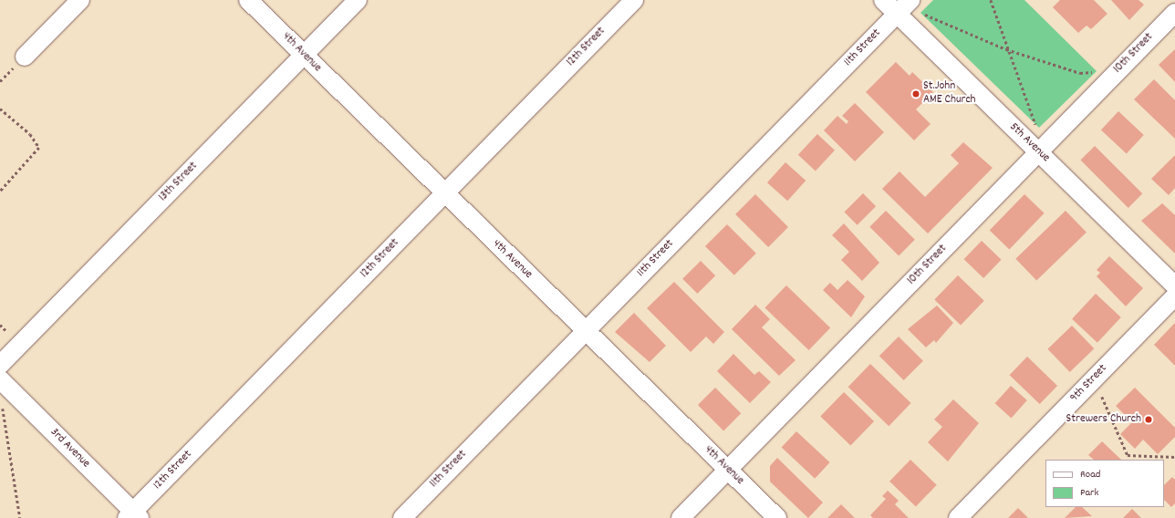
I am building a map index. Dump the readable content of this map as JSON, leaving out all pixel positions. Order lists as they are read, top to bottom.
{
  "streets": {
    "street": [
      "12th Street",
      "11th Street",
      "4th Avenue",
      "10th Street",
      "5th Avenue",
      "13th Street",
      "9th Street",
      "3rd Avenue"
    ]
  },
  "crossings": [
    ["12th Street", "4th Avenue"],
    ["12th Street", "3rd Avenue"],
    ["11th Street", "4th Avenue"],
    ["11th Street", "5th Avenue"],
    ["4th Avenue", "10th Street"],
    ["4th Avenue", "13th Street"],
    ["10th Street", "5th Avenue"]
  ],
  "places": ["St.John AME Church", "Strewers Church"],
  "legend": ["Road", "Park"]
}
